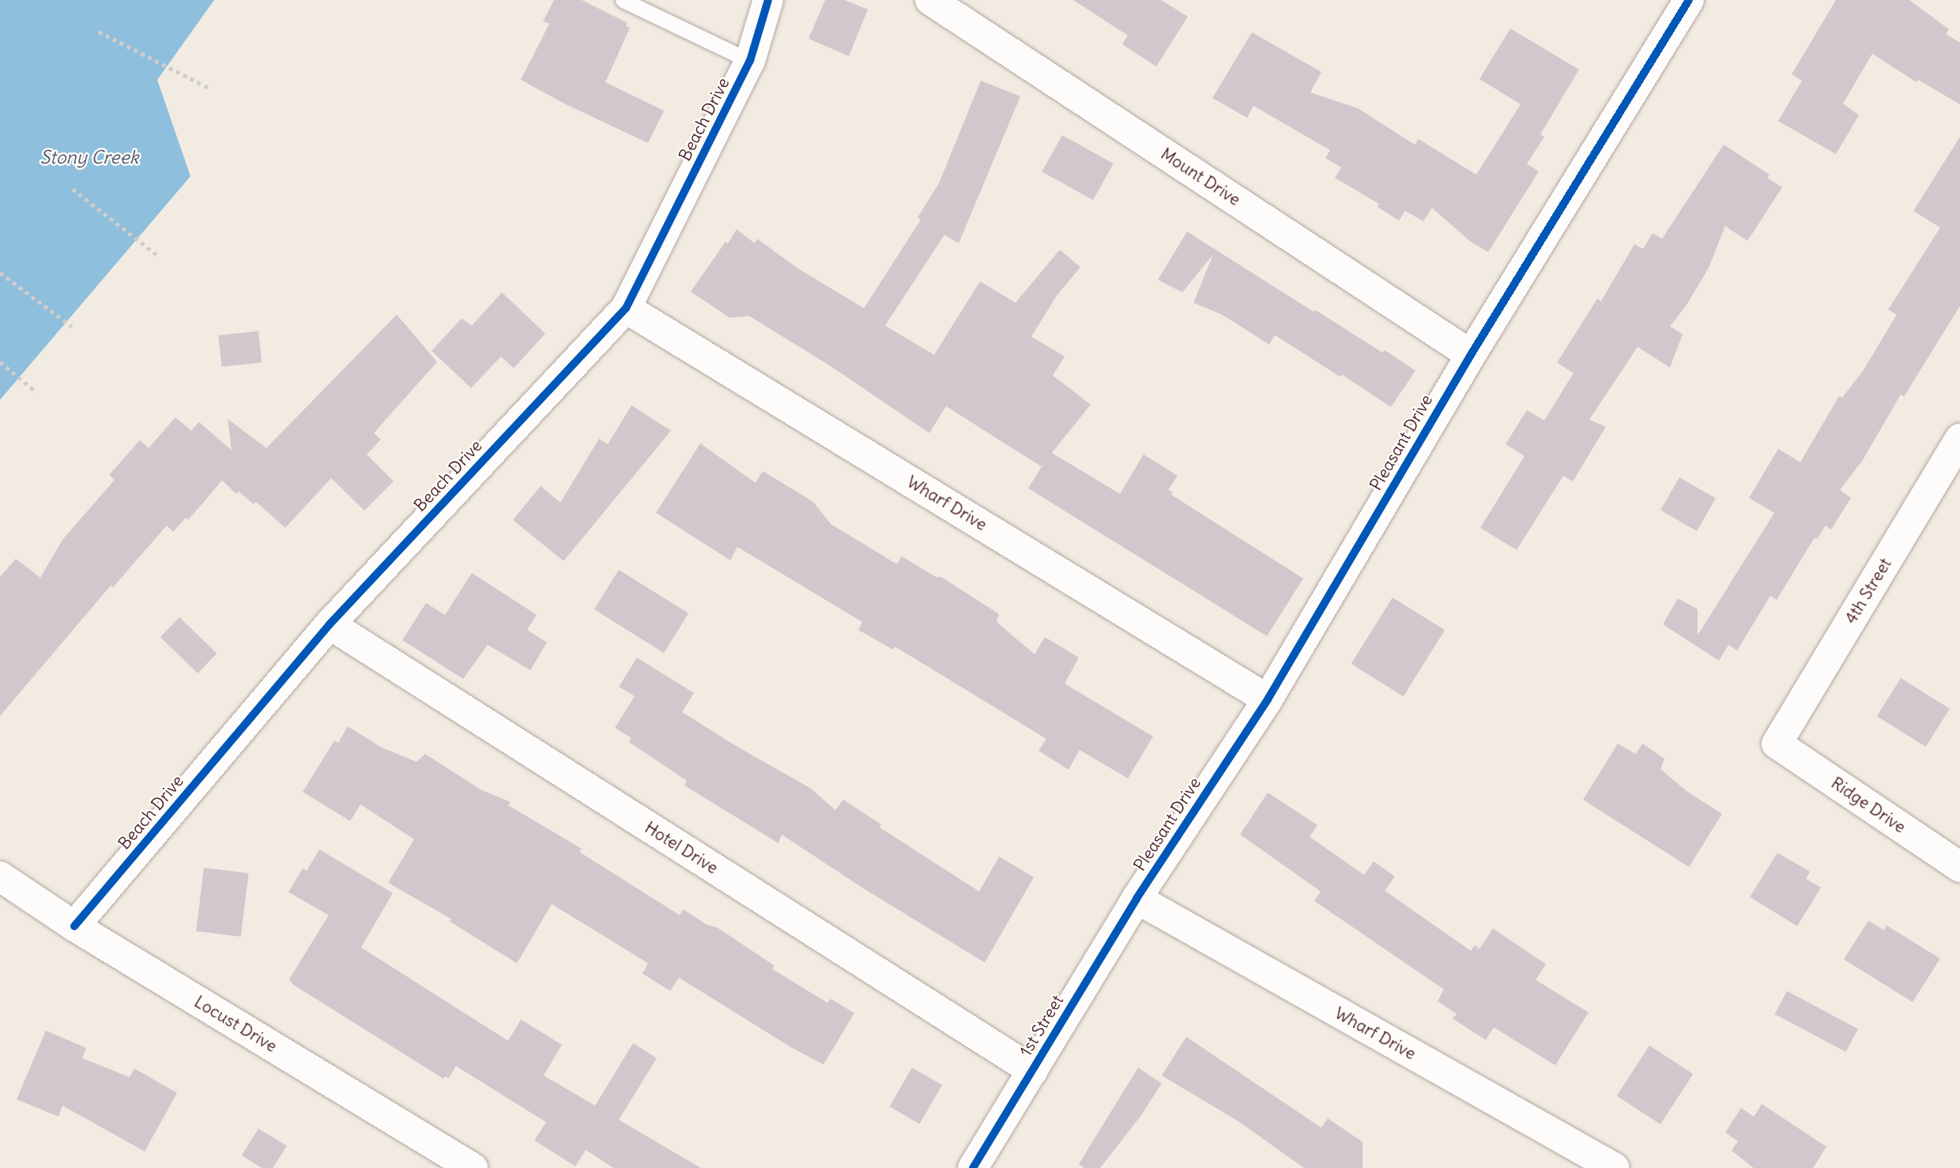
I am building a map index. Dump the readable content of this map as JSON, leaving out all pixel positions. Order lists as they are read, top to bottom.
{
  "streets": {
    "street": [
      "Beach Drive",
      "Mount Drive",
      "Pleasant Drive",
      "Wharf Drive",
      "4th Street",
      "Ridge Drive",
      "Hotel Drive",
      "Locust Drive",
      "1st Street"
    ]
  },
  "crossings": [
    ["Beach Drive", "Wharf Drive"],
    ["Beach Drive", "Hotel Drive"],
    ["Beach Drive", "Locust Drive"],
    ["Mount Drive", "Pleasant Drive"],
    ["Pleasant Drive", "Wharf Drive"],
    ["Pleasant Drive", "1st Street"],
    ["Wharf Drive", "1st Street"],
    ["4th Street", "Ridge Drive"],
    ["Hotel Drive", "1st Street"]
  ],
  "water": ["Stony Creek"]
}
